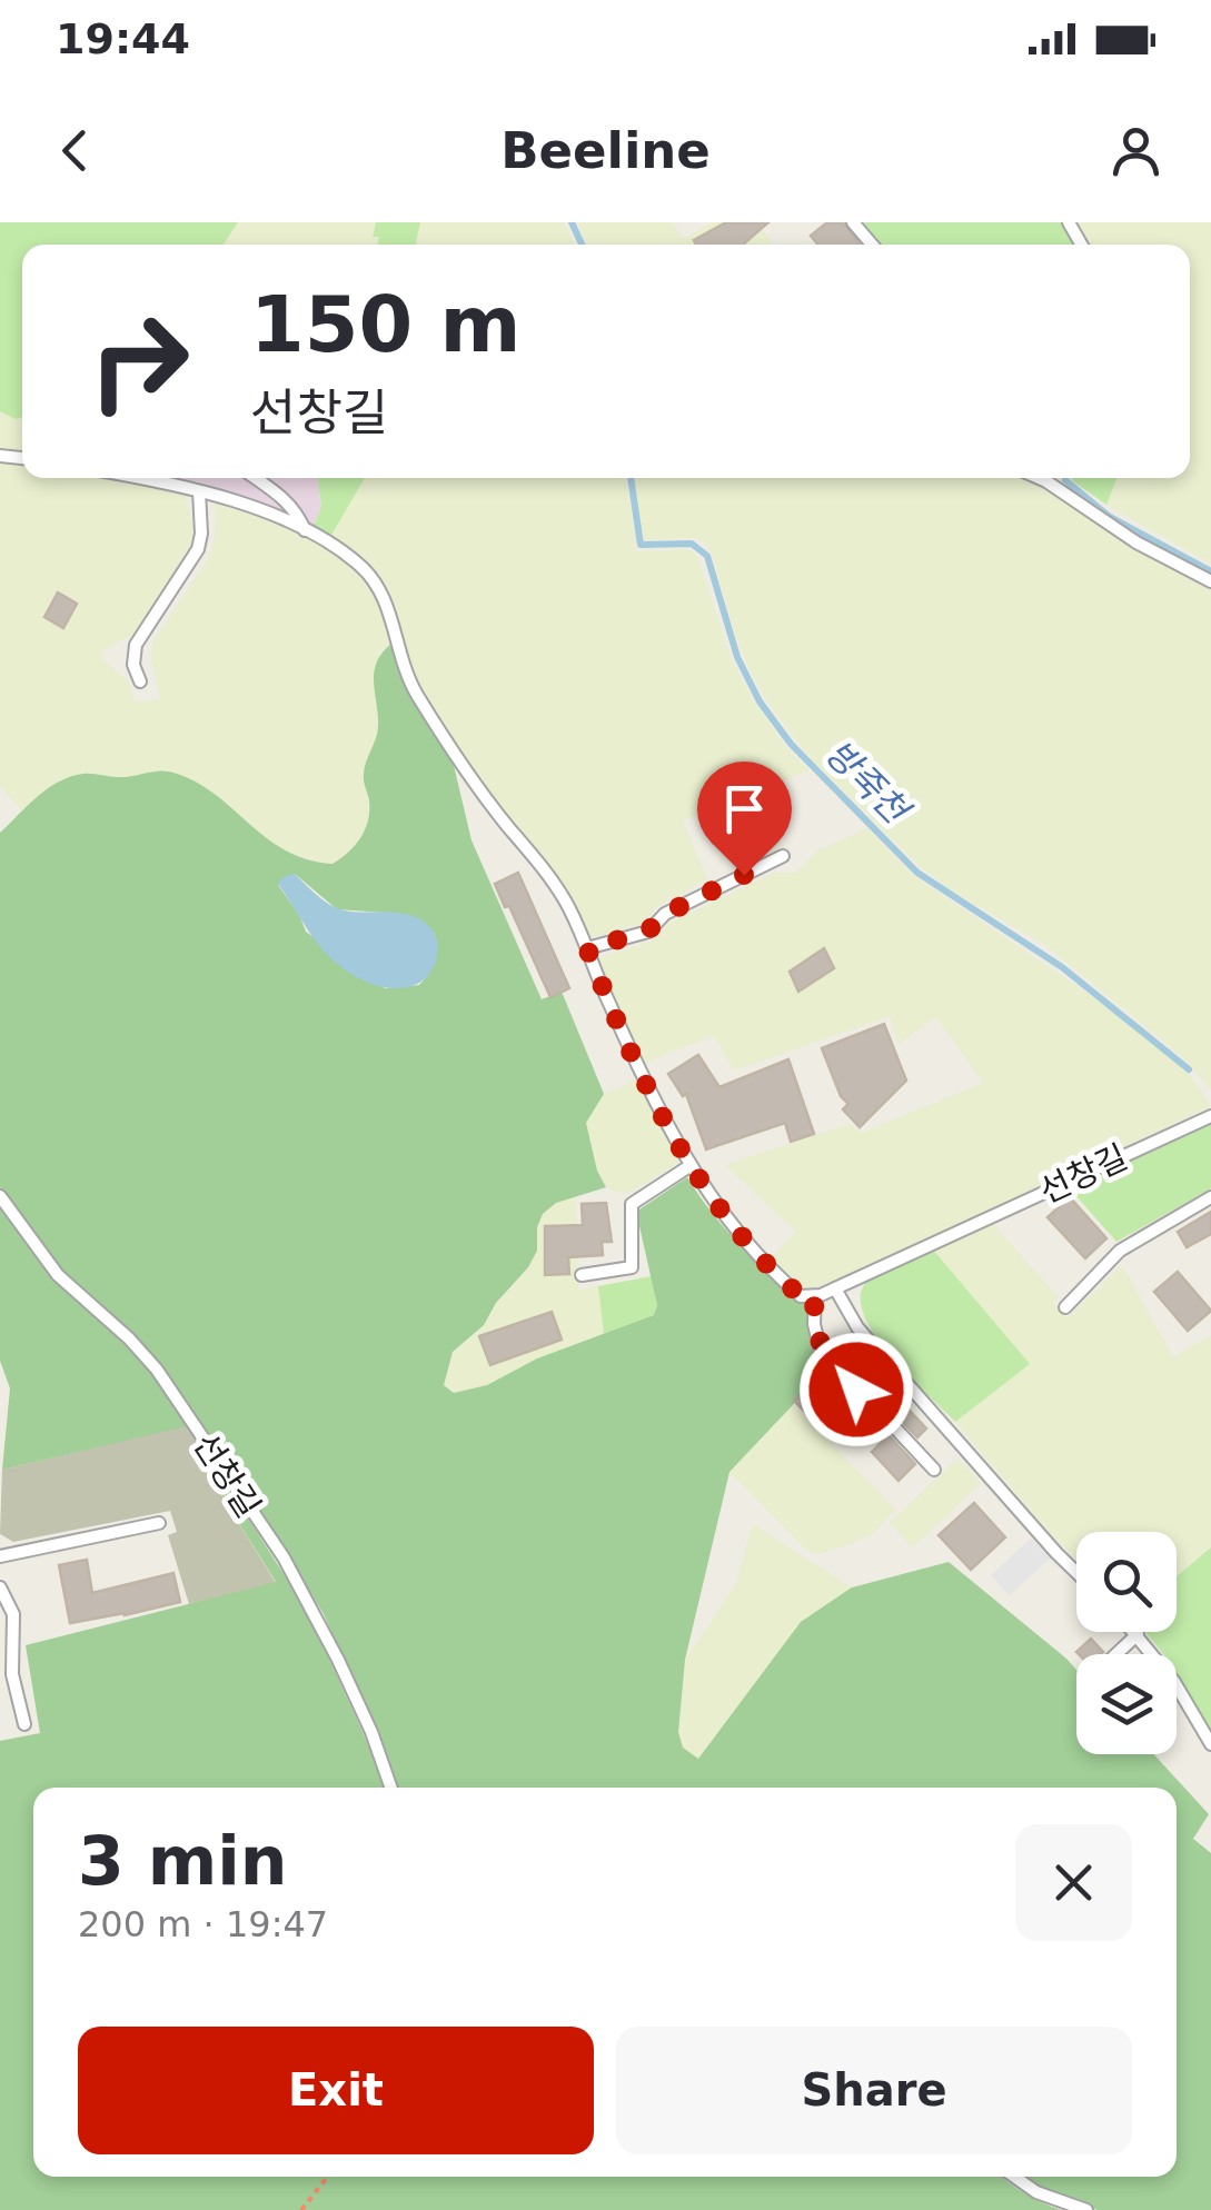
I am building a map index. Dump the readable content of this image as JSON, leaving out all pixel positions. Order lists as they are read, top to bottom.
{
  "streets": {
    "lane": ["선창길"]
  },
  "water": ["방죽천"],
  "page": {
    "status": "19:44",
    "header": "Beeline",
    "turn": ["150 m", "선창길"],
    "heading": ["3 min", "200 m · 19:47"],
    "buttons": ["Exit", "Share"]
  }
}
